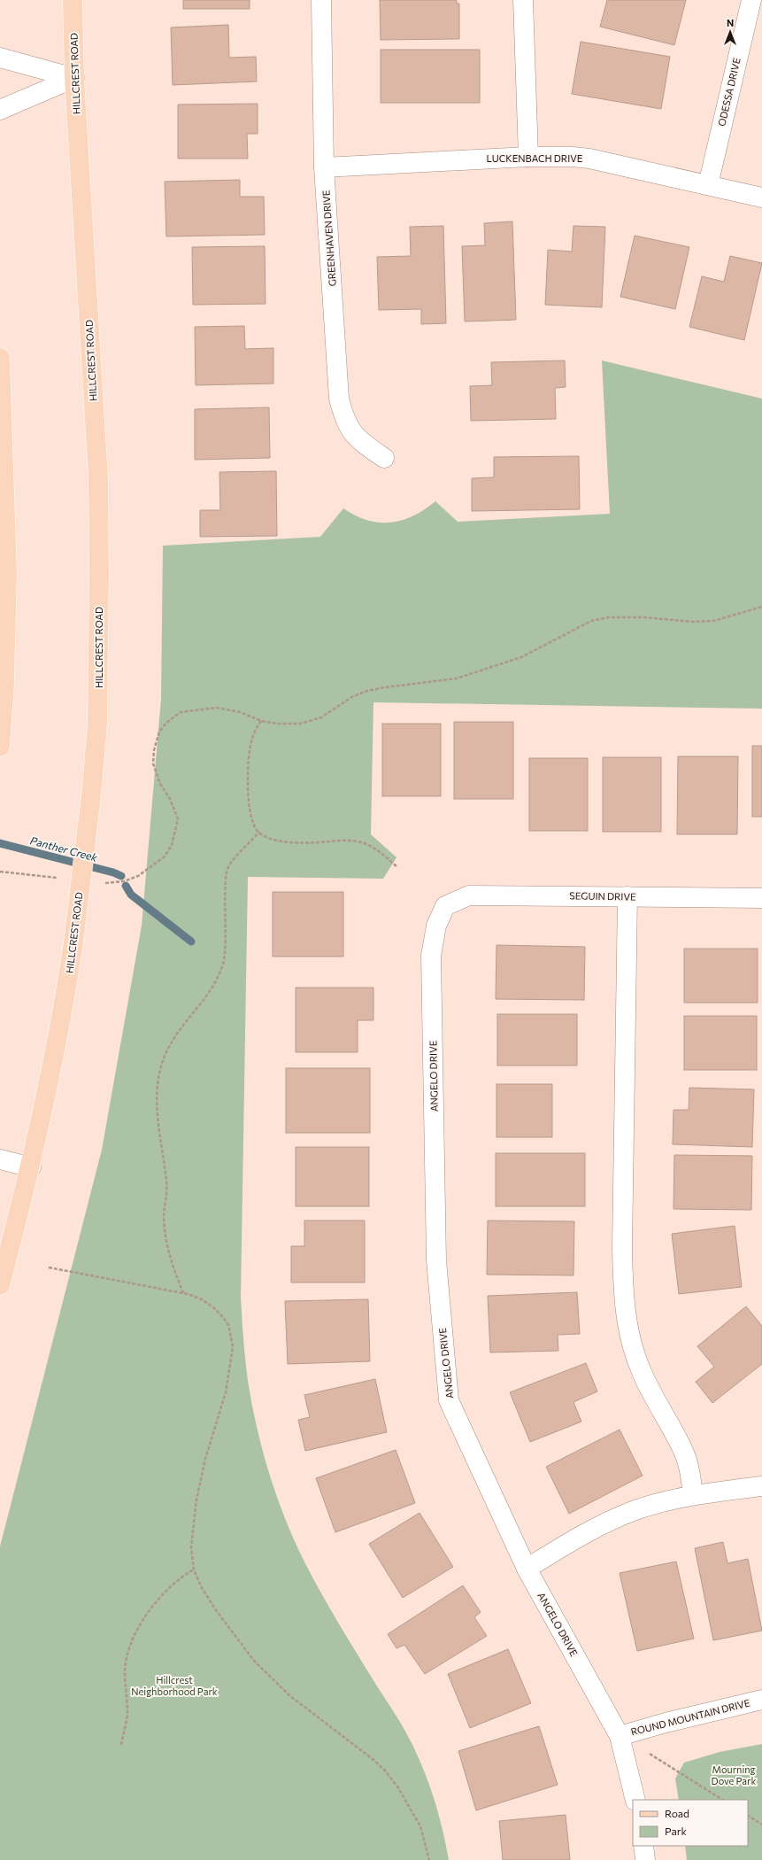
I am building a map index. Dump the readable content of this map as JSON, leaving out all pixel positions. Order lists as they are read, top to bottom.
{
  "streets": {
    "main road": ["HILLCREST ROAD"],
    "street": [
      "ODESSA DRIVE",
      "LUCKENBACH DRIVE",
      "GREENHAVEN DRIVE",
      "SEGUIN DRIVE",
      "ANGELO DRIVE",
      "ROUND MOUNTAIN DRIVE"
    ]
  },
  "crossings": [
    ["ODESSA DRIVE", "LUCKENBACH DRIVE"],
    ["LUCKENBACH DRIVE", "GREENHAVEN DRIVE"],
    ["SEGUIN DRIVE", "ANGELO DRIVE"],
    ["ANGELO DRIVE", "ROUND MOUNTAIN DRIVE"]
  ],
  "water": ["Panther Creek"],
  "parks": ["Hillcrest Neighborhood Park", "Mourning Dove Park"],
  "legend": ["Road", "Park"],
  "north": "top"
}
